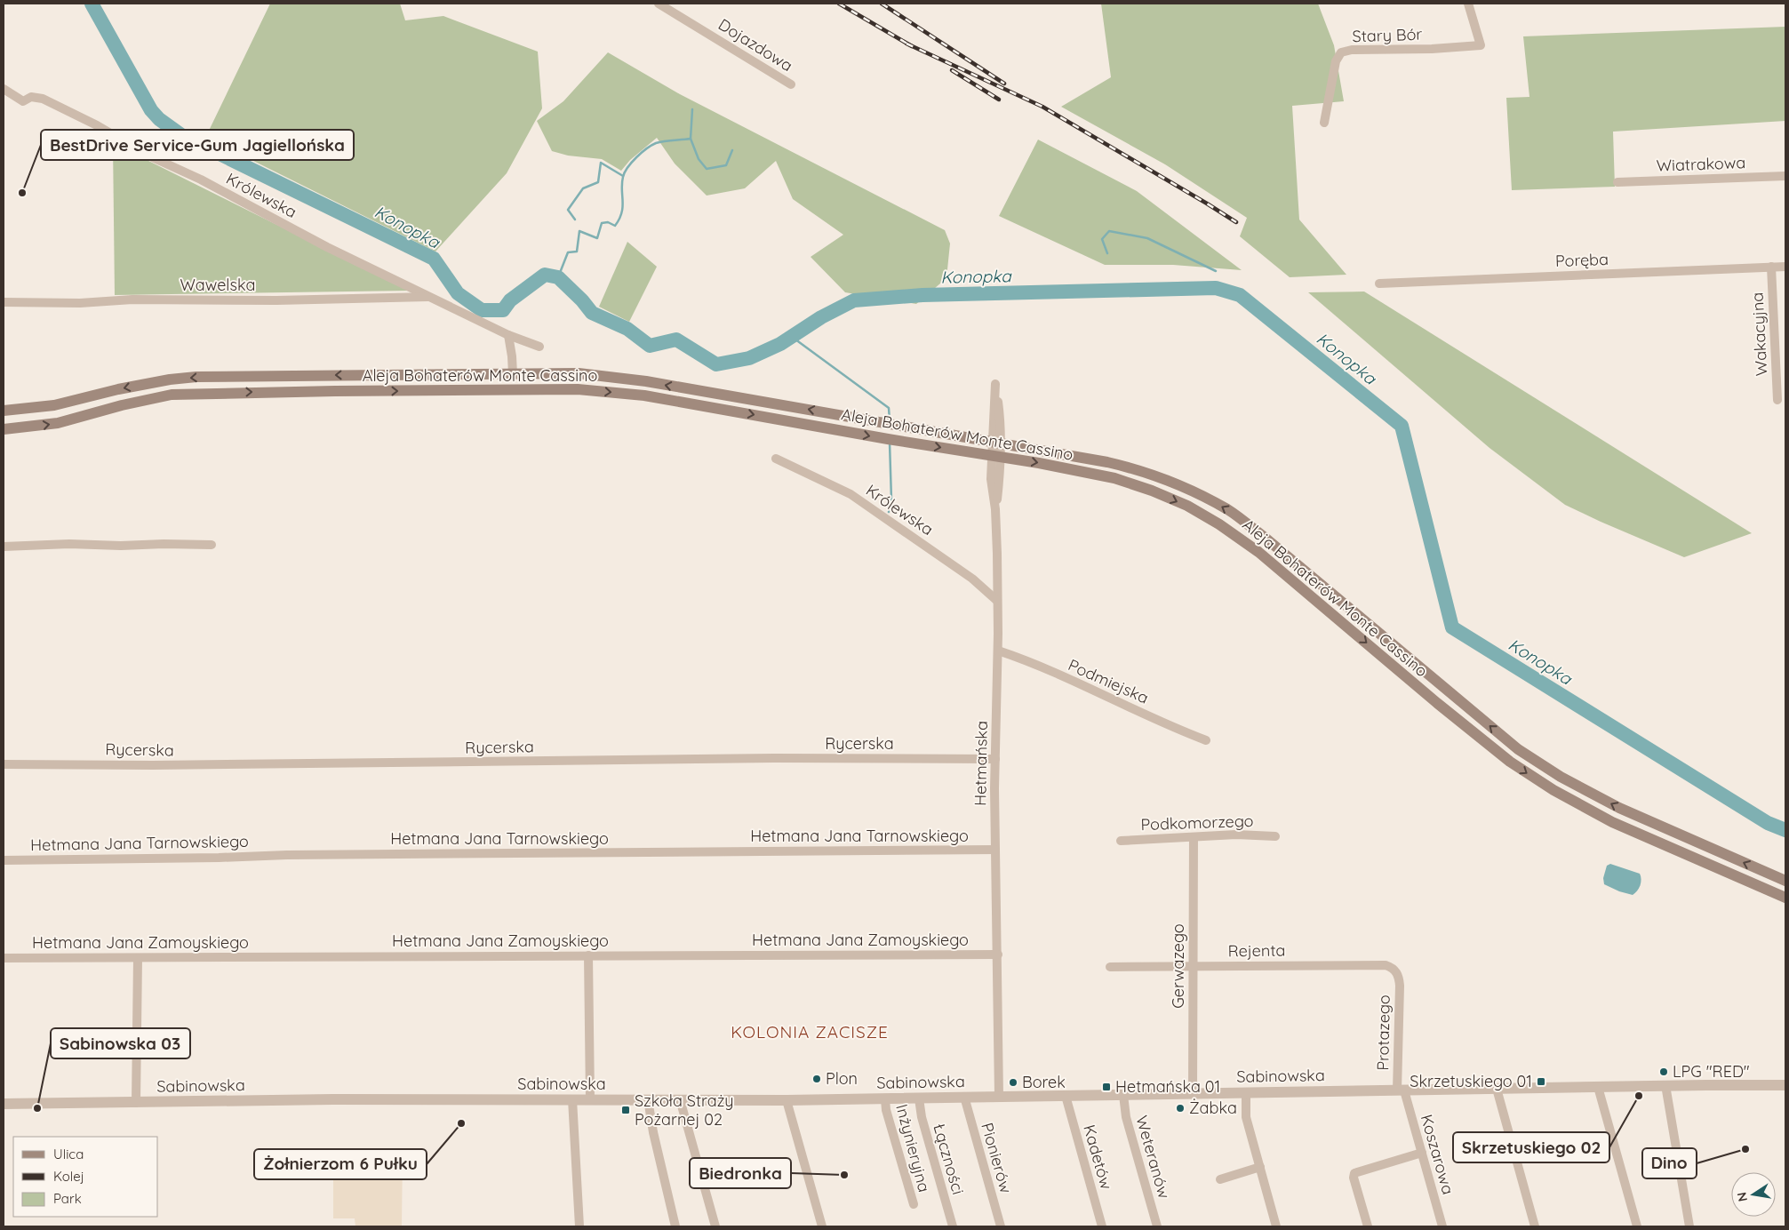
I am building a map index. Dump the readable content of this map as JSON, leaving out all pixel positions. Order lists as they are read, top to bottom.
{
  "streets": {
    "main road": ["Aleja Bohaterów Monte Cassino"],
    "street": [
      "Stary Bór",
      "Dojazdowa",
      "Wiatrakowa",
      "Królewska",
      "Poręba",
      "Wawelska",
      "Wakacyjna",
      "Podmiejska",
      "Rycerska",
      "Hetmańska",
      "Podkomorzego",
      "Hetmana Jana Tarnowskiego",
      "Hetmana Jana Zamoyskiego",
      "Rejenta",
      "Gerwazego",
      "Protazego",
      "Sabinowska",
      "Inżynieryjna",
      "Koszarowa",
      "Kadetów",
      "Weteranów",
      "Pionierów",
      "Łączności"
    ]
  },
  "crossings": [
    ["Królewska", "Wawelska"],
    ["Królewska", "Hetmańska"],
    ["Poręba", "Wakacyjna"],
    ["Aleja Bohaterów Monte Cassino", "Hetmańska"],
    ["Podmiejska", "Hetmańska"],
    ["Rycerska", "Hetmańska"],
    ["Hetmańska", "Hetmana Jana Tarnowskiego"],
    ["Hetmańska", "Hetmana Jana Zamoyskiego"],
    ["Hetmańska", "Sabinowska"],
    ["Podkomorzego", "Gerwazego"],
    ["Rejenta", "Gerwazego"],
    ["Rejenta", "Protazego"],
    ["Gerwazego", "Sabinowska"],
    ["Protazego", "Sabinowska"],
    ["Protazego", "Koszarowa"],
    ["Sabinowska", "Inżynieryjna"],
    ["Sabinowska", "Koszarowa"],
    ["Sabinowska", "Kadetów"],
    ["Sabinowska", "Weteranów"],
    ["Sabinowska", "Pionierów"],
    ["Sabinowska", "Łączności"]
  ],
  "districts": ["KOLONIA ZACISZE"],
  "water": ["Konopka"],
  "places": {
    "other": [
      "BestDrive Service-Gum Jagiellońska",
      "LPG \"RED\"",
      "Plon",
      "Borek",
      "Skrzetuskiego 02",
      "Sabinowska 03",
      "Żabka",
      "Żołnierzom 6 Pułku",
      "Dino",
      "Biedronka"
    ],
    "transit": ["Skrzetuskiego 01", "Hetmańska 01", "Szkoła Straży Pożarnej 02"]
  },
  "legend": ["Ulica", "Kolej", "Park"],
  "north": "left"
}
